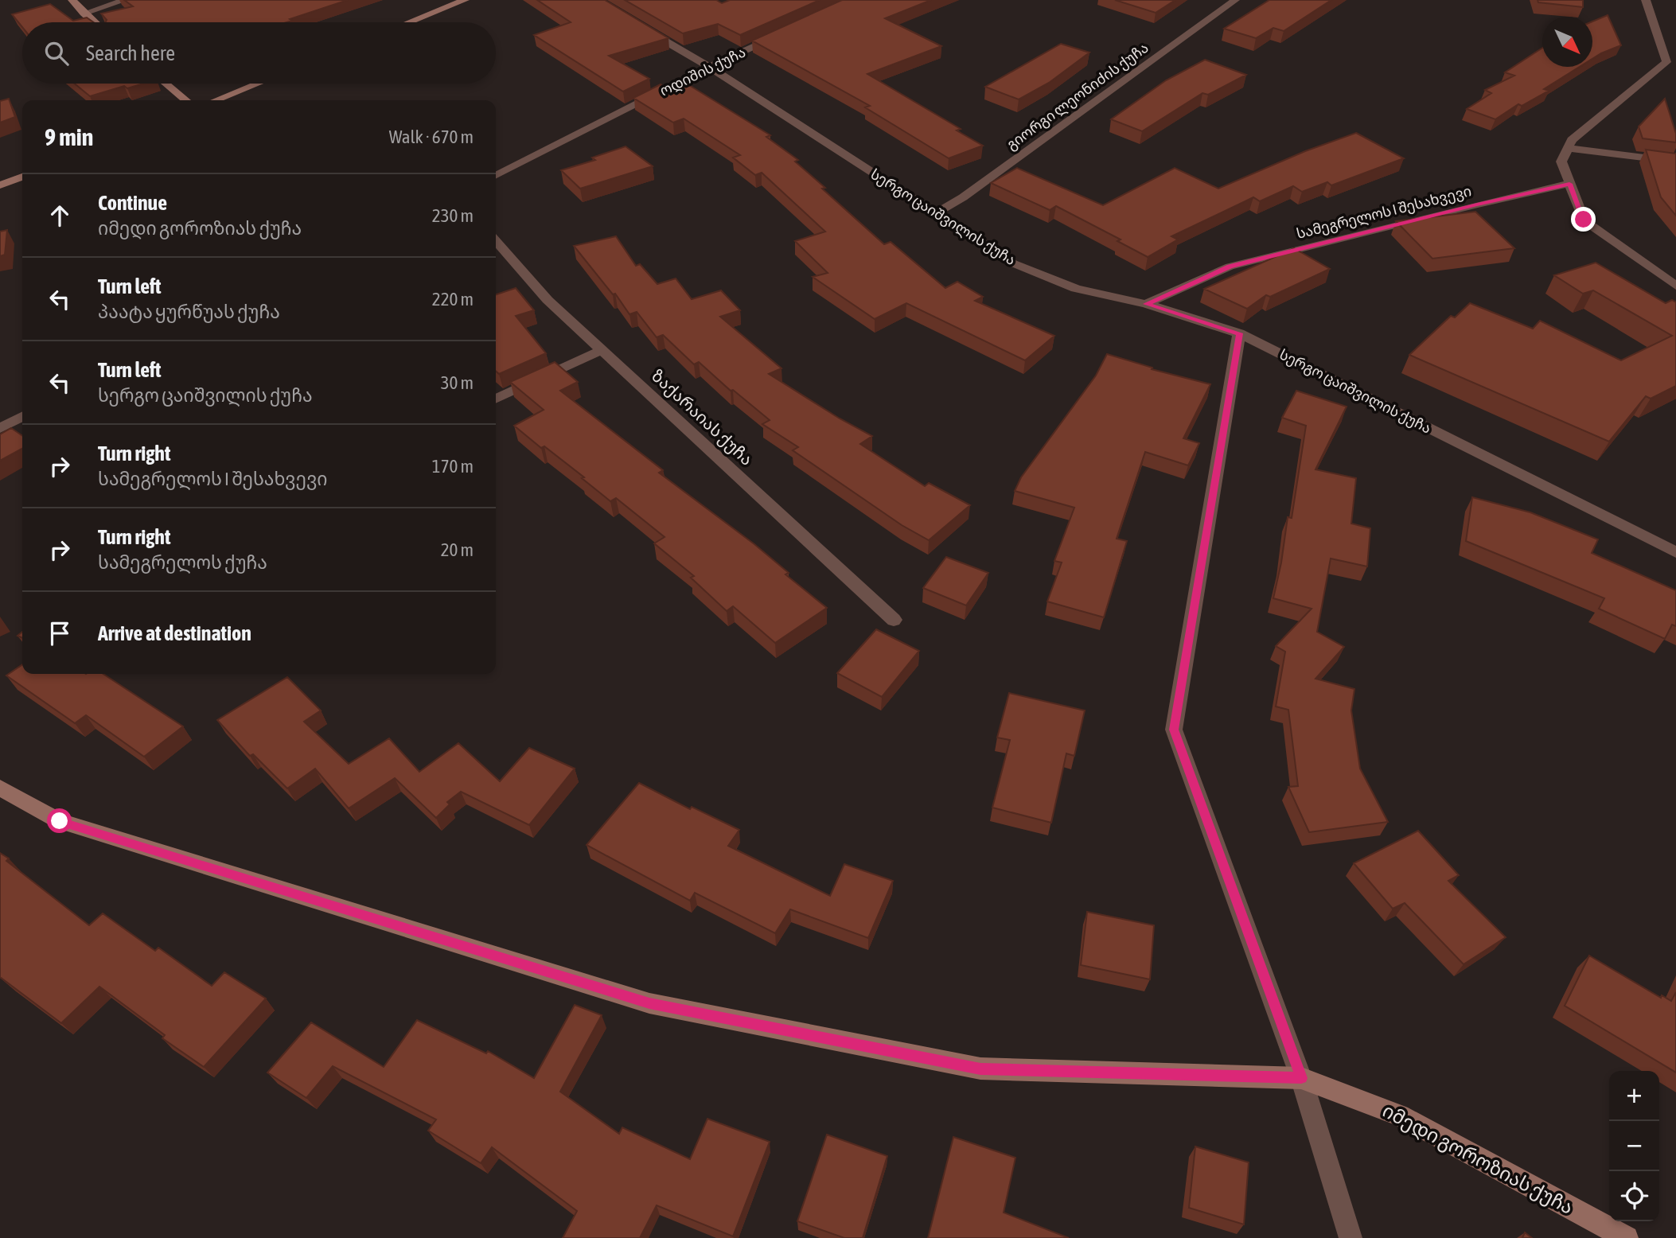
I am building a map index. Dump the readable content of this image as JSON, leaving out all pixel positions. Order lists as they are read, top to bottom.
{
  "streets": {
    "street": [
      "ოდიშის ქუჩა",
      "გიორგი ლეონიძის ქუჩა",
      "სამეგრელოს I შესახვევი",
      "სერგო ცაიშვილის ქუჩა",
      "ზაქარაიას ქუჩა",
      "იმედი გოროზიას ქუჩა"
    ]
  },
  "crossings": [
    ["ოდიშის ქუჩა", "სერგო ცაიშვილის ქუჩა"],
    ["გიორგი ლეონიძის ქუჩა", "სერგო ცაიშვილის ქუჩა"],
    ["სამეგრელოს I შესახვევი", "სერგო ცაიშვილის ქუჩა"]
  ],
  "north": "bottom right",
  "page": {
    "search": "Search here",
    "heading": ["9 min", "Walk · 670 m"],
    "list": [
      ["Continue", "იმედი გოროზიას ქუჩა", "230 m"],
      ["Turn left", "პაატა ყურწუას ქუჩა", "220 m"],
      ["Turn left", "სერგო ცაიშვილის ქუჩა", "30 m"],
      ["Turn right", "სამეგრელოს I შესახვევი", "170 m"],
      ["Turn right", "სამეგრელოს ქუჩა", "20 m"],
      "Arrive at destination"
    ],
    "map_buttons": ["+", "−"]
  }
}
